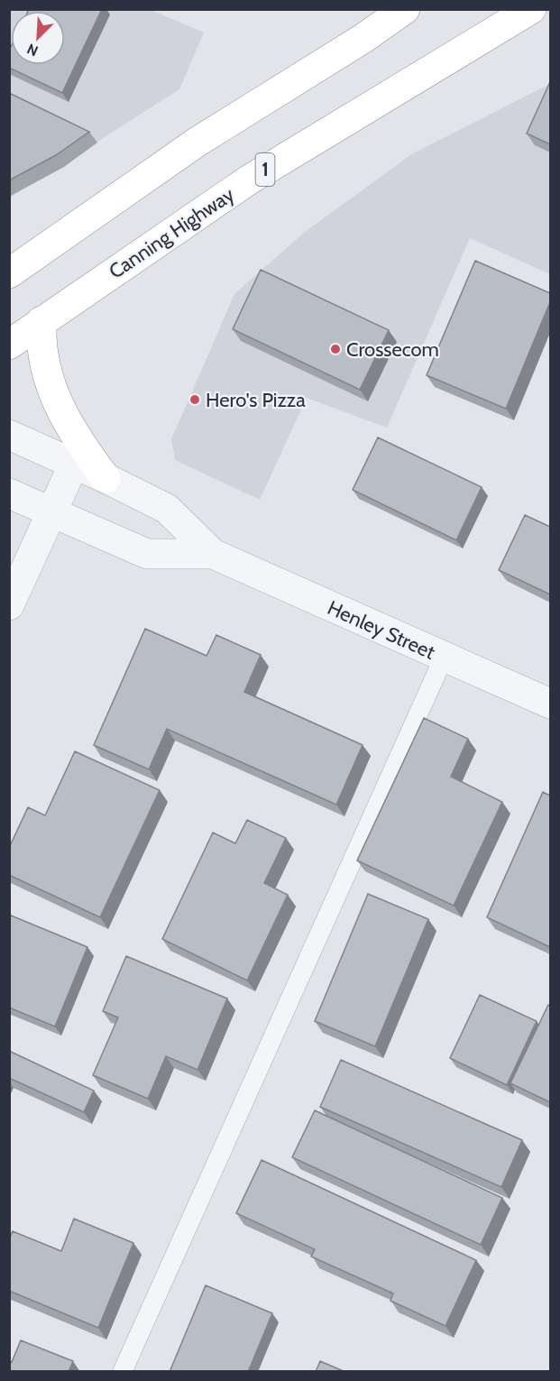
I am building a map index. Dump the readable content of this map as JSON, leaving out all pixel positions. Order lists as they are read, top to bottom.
{
  "streets": {
    "highway": ["1", "Canning Highway"],
    "street": ["Henley Street"]
  },
  "places": ["Crossecom", "Hero's Pizza"],
  "north": "bottom left"
}
